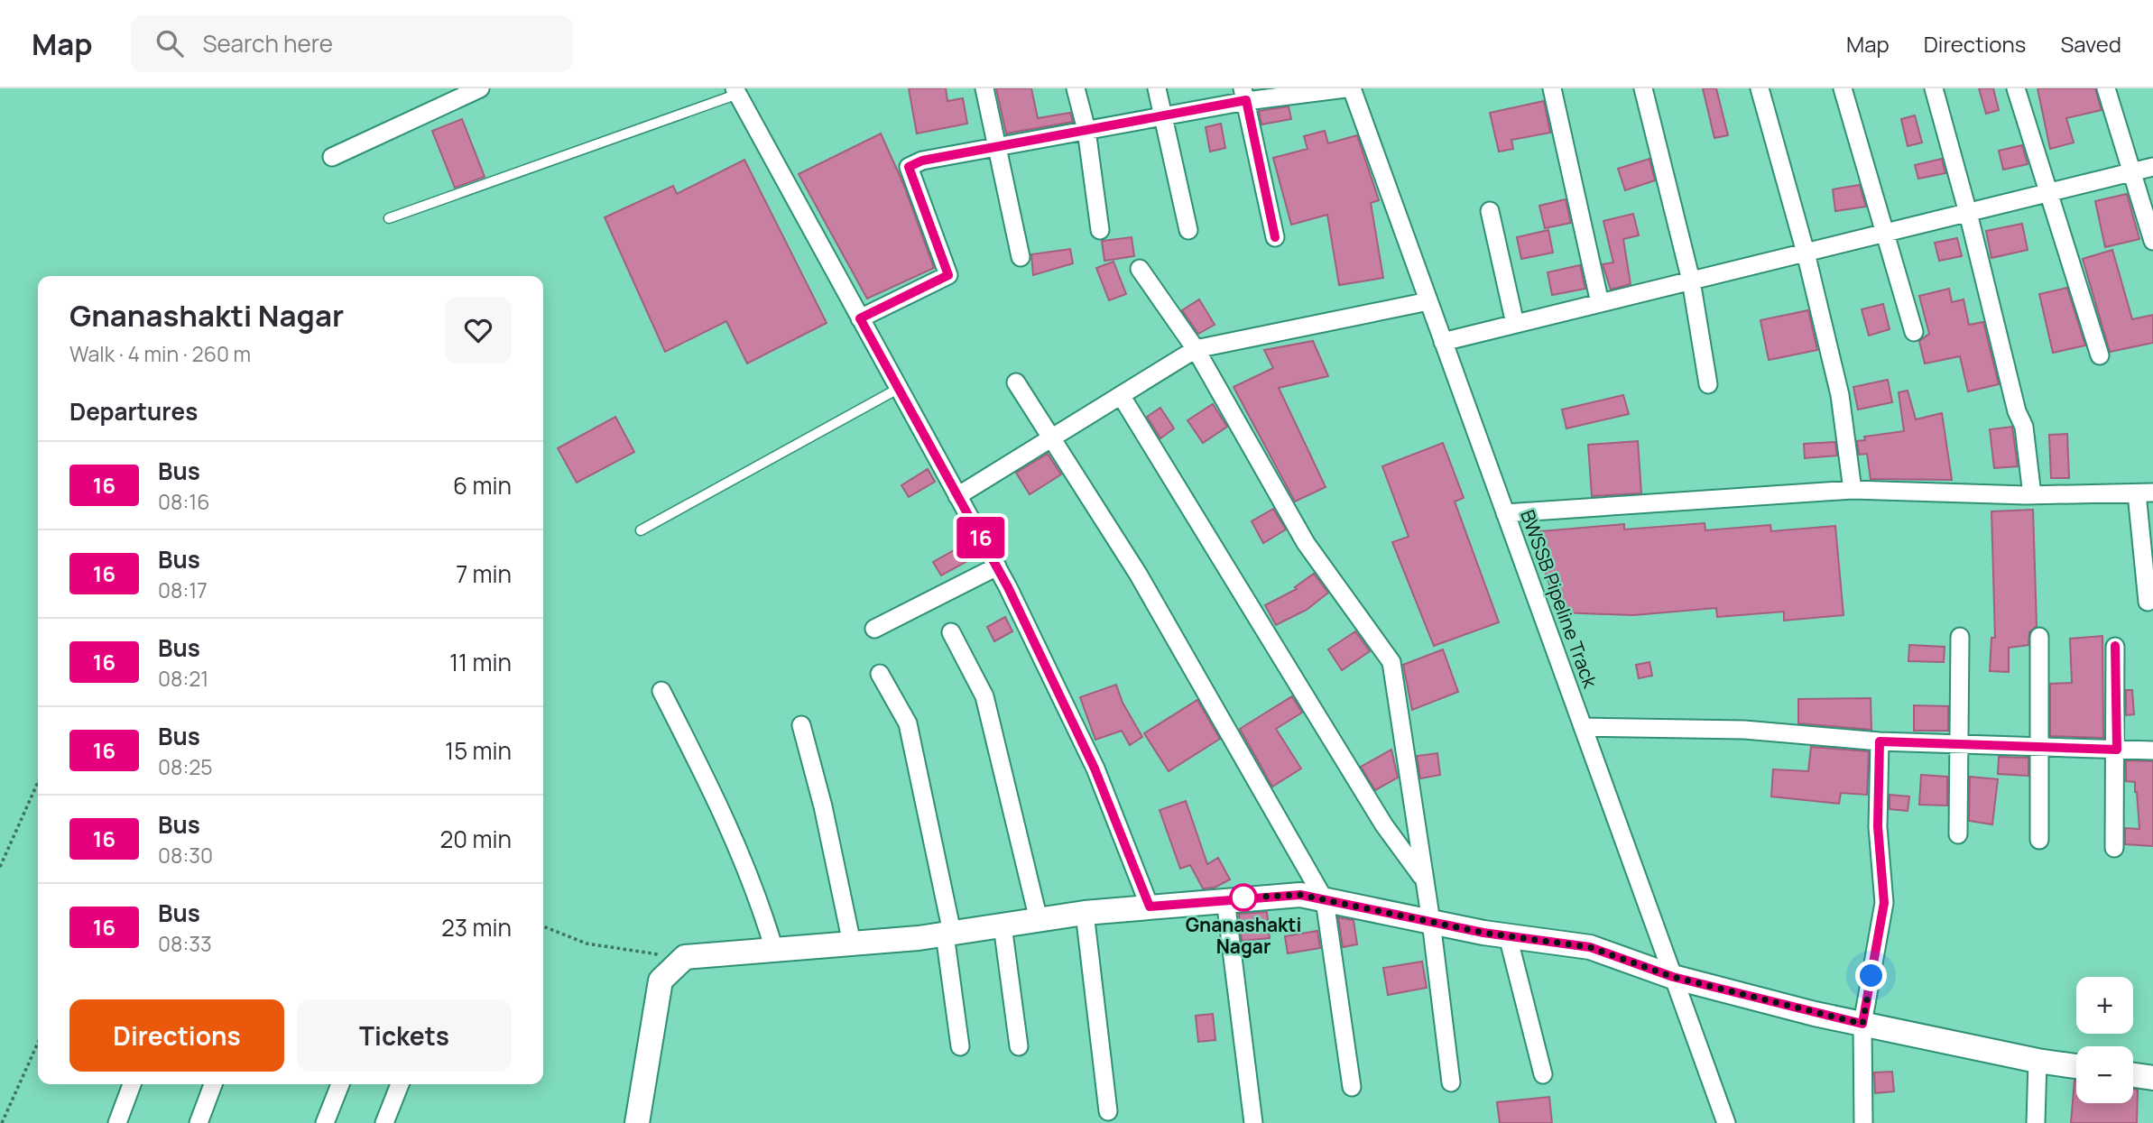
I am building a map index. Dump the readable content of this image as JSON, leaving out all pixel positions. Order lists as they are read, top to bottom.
{
  "streets": {
    "street": ["BWSSB Pipeline Track"]
  },
  "places": ["Gnanashakti Nagar"],
  "lines": ["bus line 16"],
  "page": {
    "header": "Map",
    "search": "Search here",
    "nav": ["Map", "Directions", "Saved"],
    "on_map": "16",
    "heading": [
      ["Gnanashakti Nagar", "Walk · 4 min · 260 m"],
      "Departures"
    ],
    "list": [
      {
        "mark": "16",
        "name": "Bus",
        "note": "08:16",
        "value": "6 min"
      },
      {
        "mark": "16",
        "name": "Bus",
        "note": "08:17",
        "value": "7 min"
      },
      {
        "mark": "16",
        "name": "Bus",
        "note": "08:21",
        "value": "11 min"
      },
      {
        "mark": "16",
        "name": "Bus",
        "note": "08:25",
        "value": "15 min"
      },
      {
        "mark": "16",
        "name": "Bus",
        "note": "08:30",
        "value": "20 min"
      },
      {
        "mark": "16",
        "name": "Bus",
        "note": "08:33",
        "value": "23 min"
      }
    ],
    "map_buttons": ["+", "−"],
    "buttons": ["Directions", "Tickets"]
  }
}
